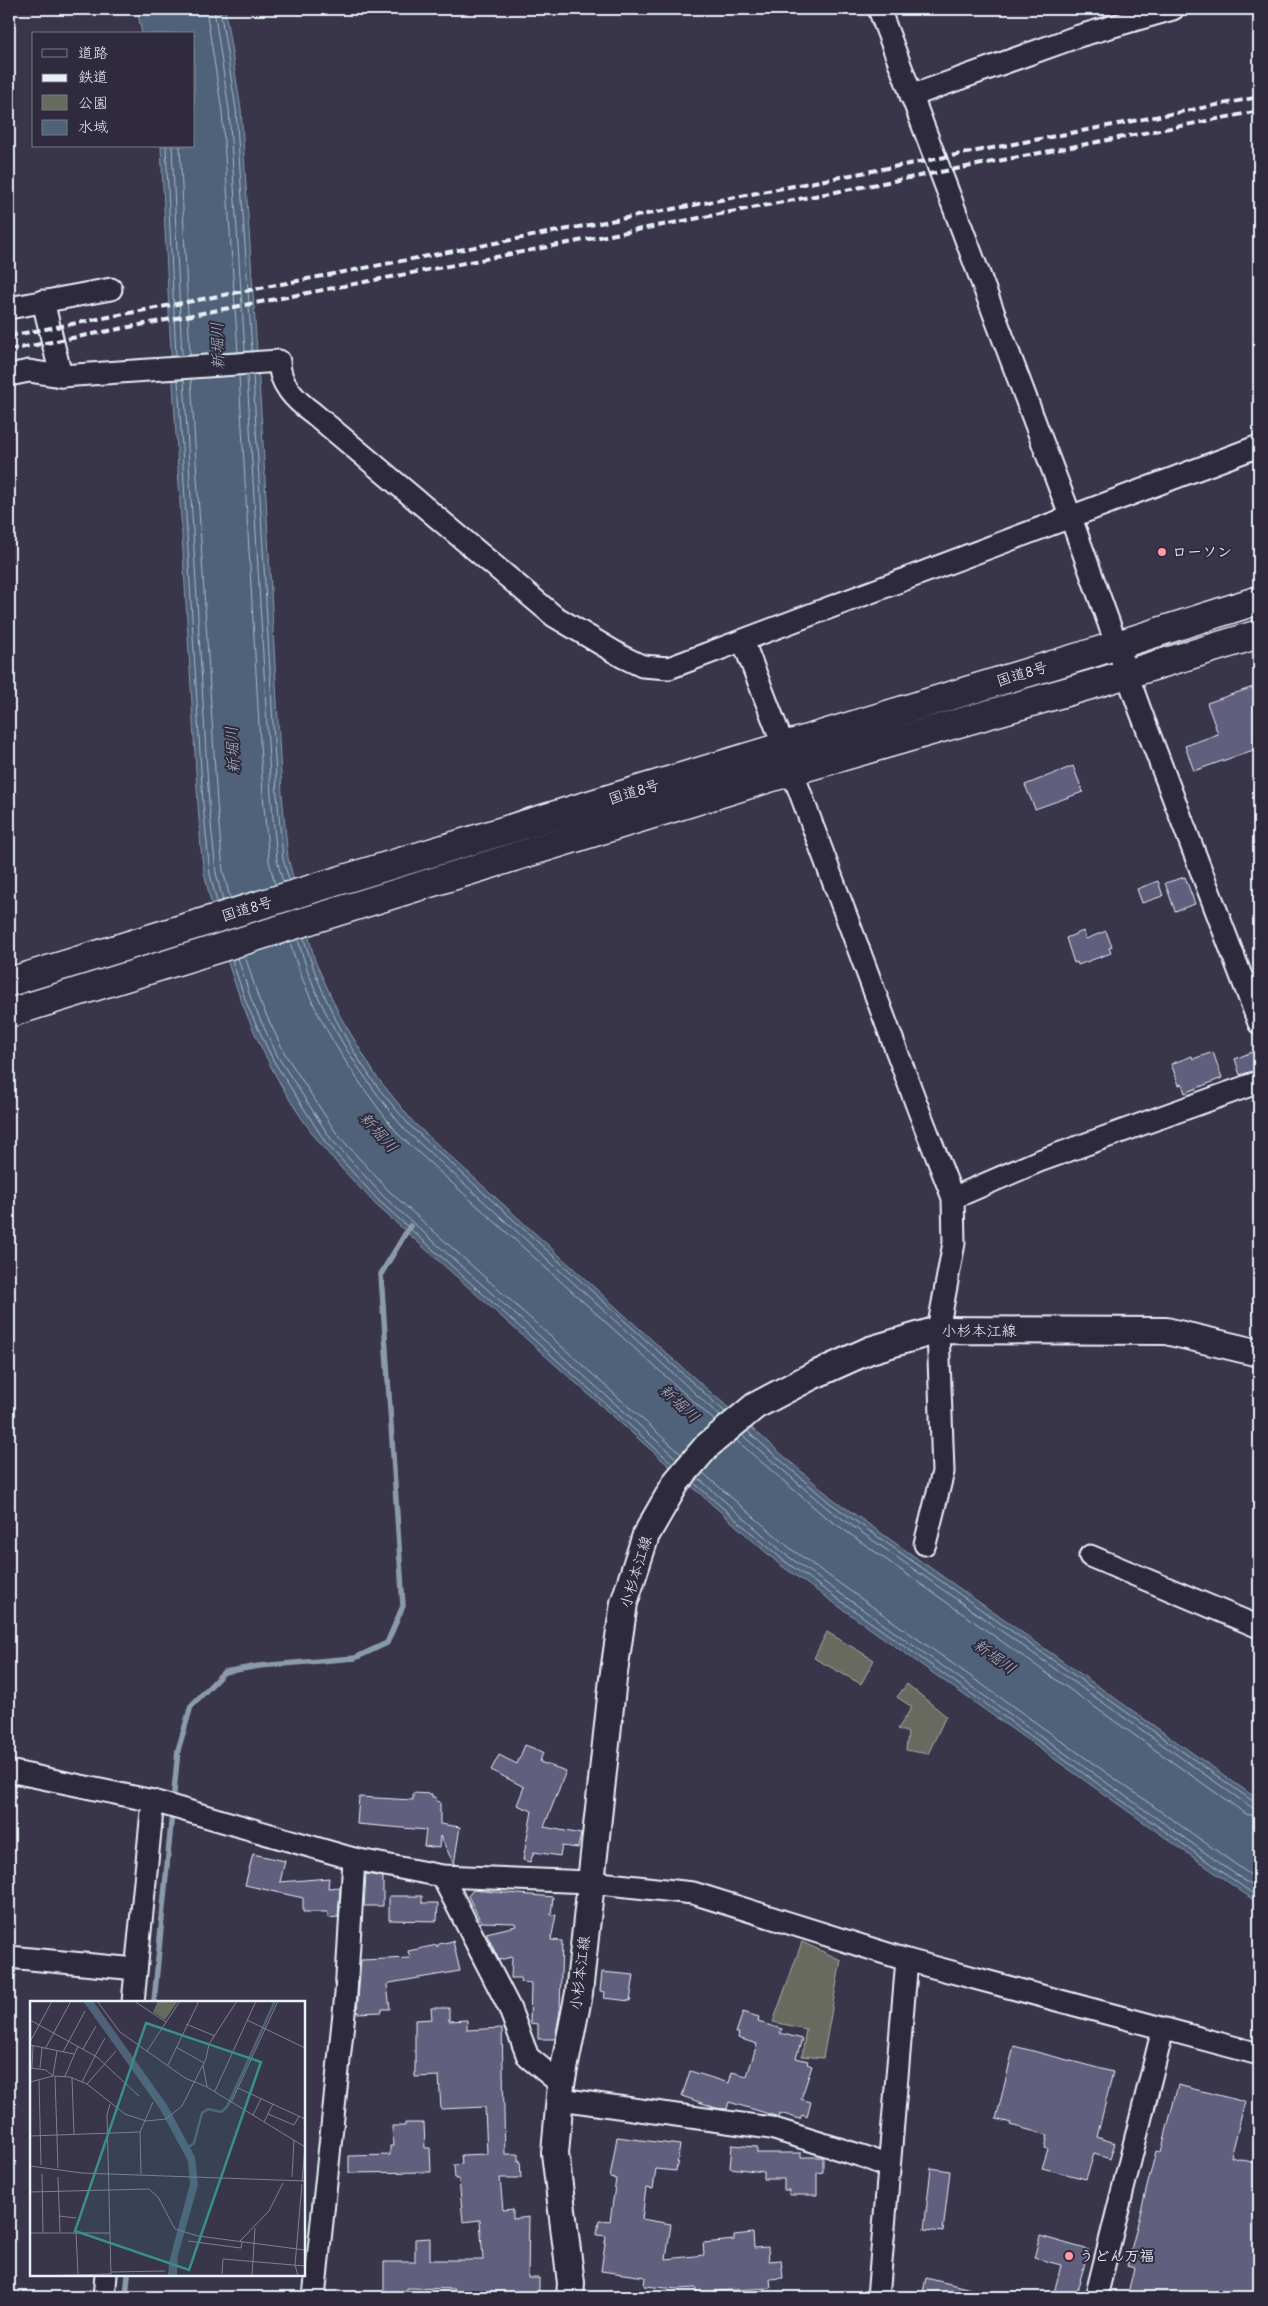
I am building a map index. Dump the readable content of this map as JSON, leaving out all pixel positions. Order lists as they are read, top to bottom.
{
  "streets": {
    "highway": ["国道8号"],
    "main road": ["小杉本江線"]
  },
  "water": ["新堀川"],
  "places": ["ローソン", "うどん万福"],
  "legend": [
    "道路",
    "鉄道",
    "公園",
    "水域"
  ]
}
